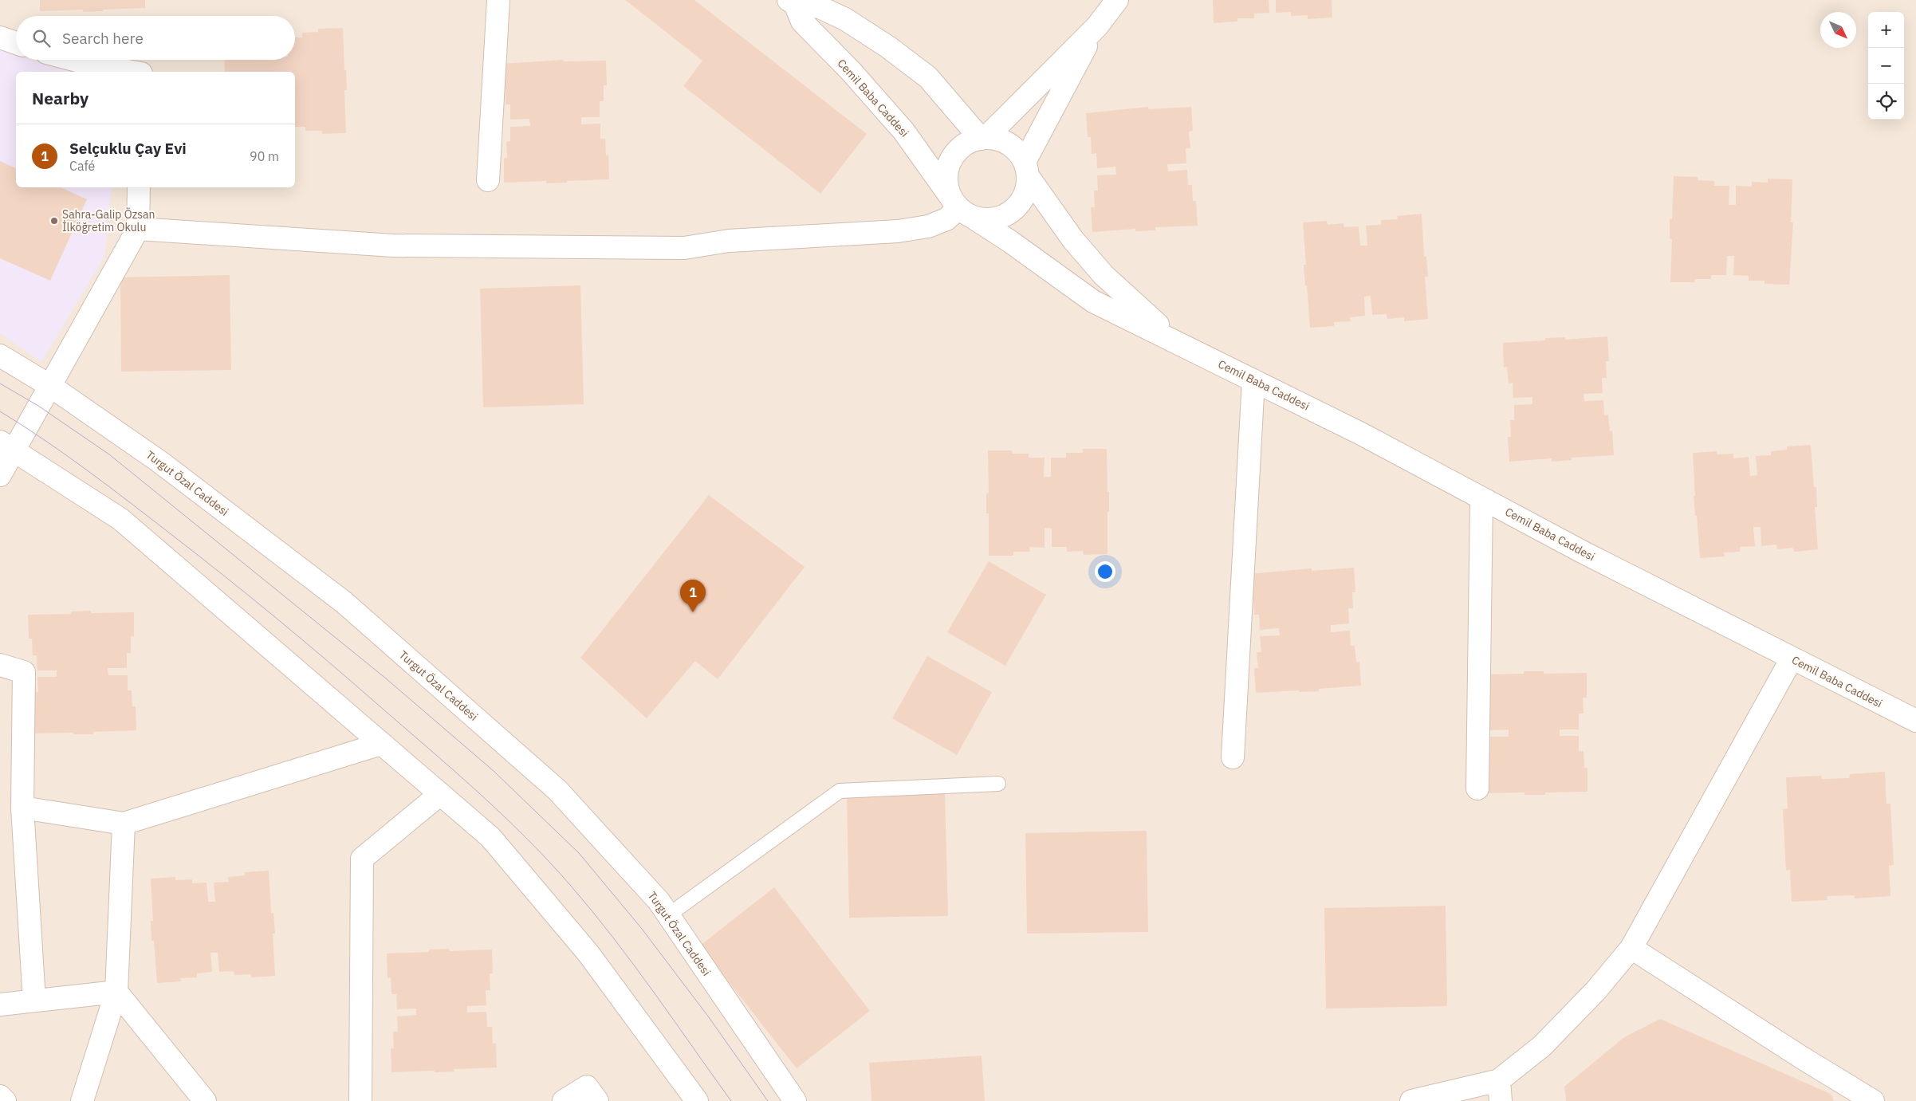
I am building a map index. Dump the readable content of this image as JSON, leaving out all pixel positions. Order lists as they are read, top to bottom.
{
  "streets": {
    "street": ["Cemil Baba Caddesi", "Turgut Özal Caddesi"]
  },
  "places": ["Sahra-Galip Özsan İlköğretim Okulu"],
  "north": "bottom right",
  "page": {
    "map_buttons": ["+", "−"],
    "search": "Search here",
    "heading": "Nearby",
    "list": [
      {
        "mark": "1",
        "name": "Selçuklu Çay Evi",
        "note": "Café",
        "value": "90 m"
      }
    ],
    "pins": "1"
  }
}
